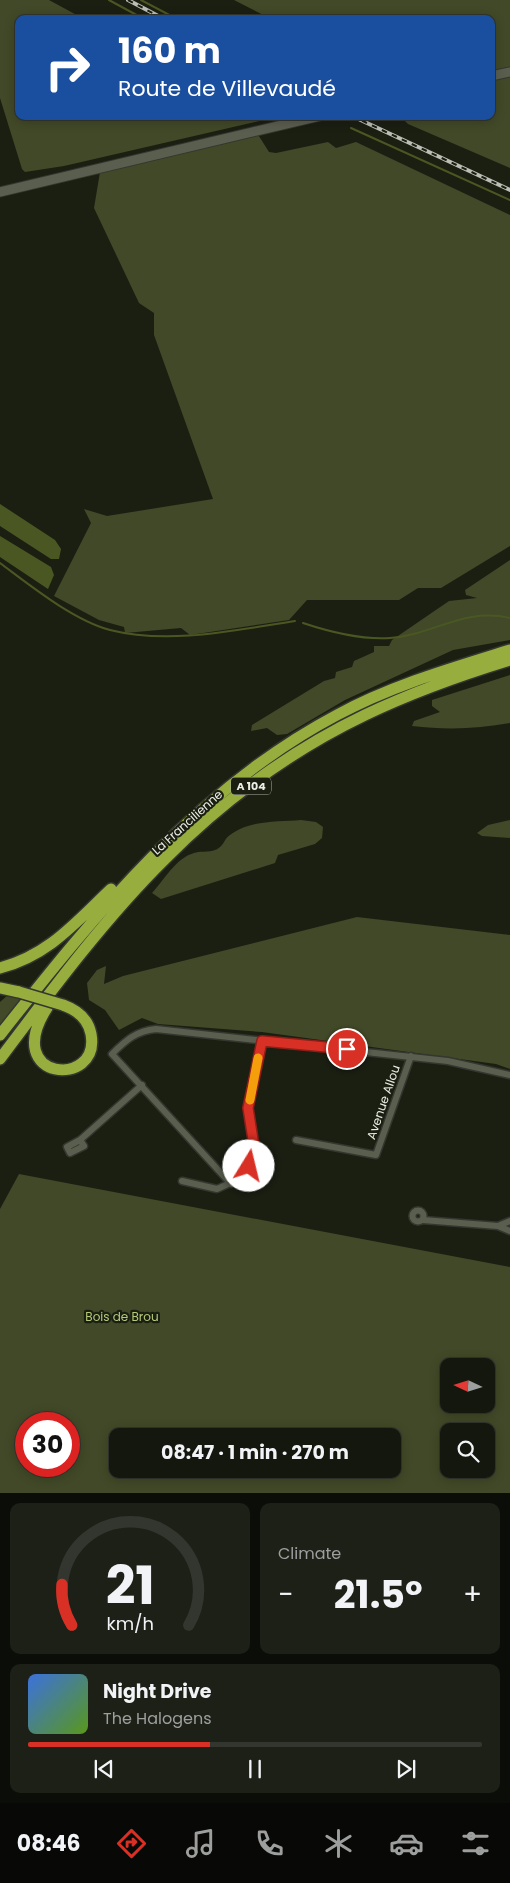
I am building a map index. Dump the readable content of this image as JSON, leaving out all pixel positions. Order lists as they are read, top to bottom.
{
  "streets": {
    "highway": ["A 104", "La Francilienne"],
    "street": ["Avenue Allou"]
  },
  "parks": ["Bois de Brou"],
  "north": "left",
  "page": {
    "turn": ["160 m", "Route de Villevaudé"],
    "limit": "30",
    "trip": "08:47 · 1 min · 270 m",
    "tile": "Climate",
    "heat": ["−", "21.5°", "+"],
    "song": ["Night Drive", "The Halogens"],
    "tabs": "08:46",
    "gauge": ["21", "km/h"]
  }
}
